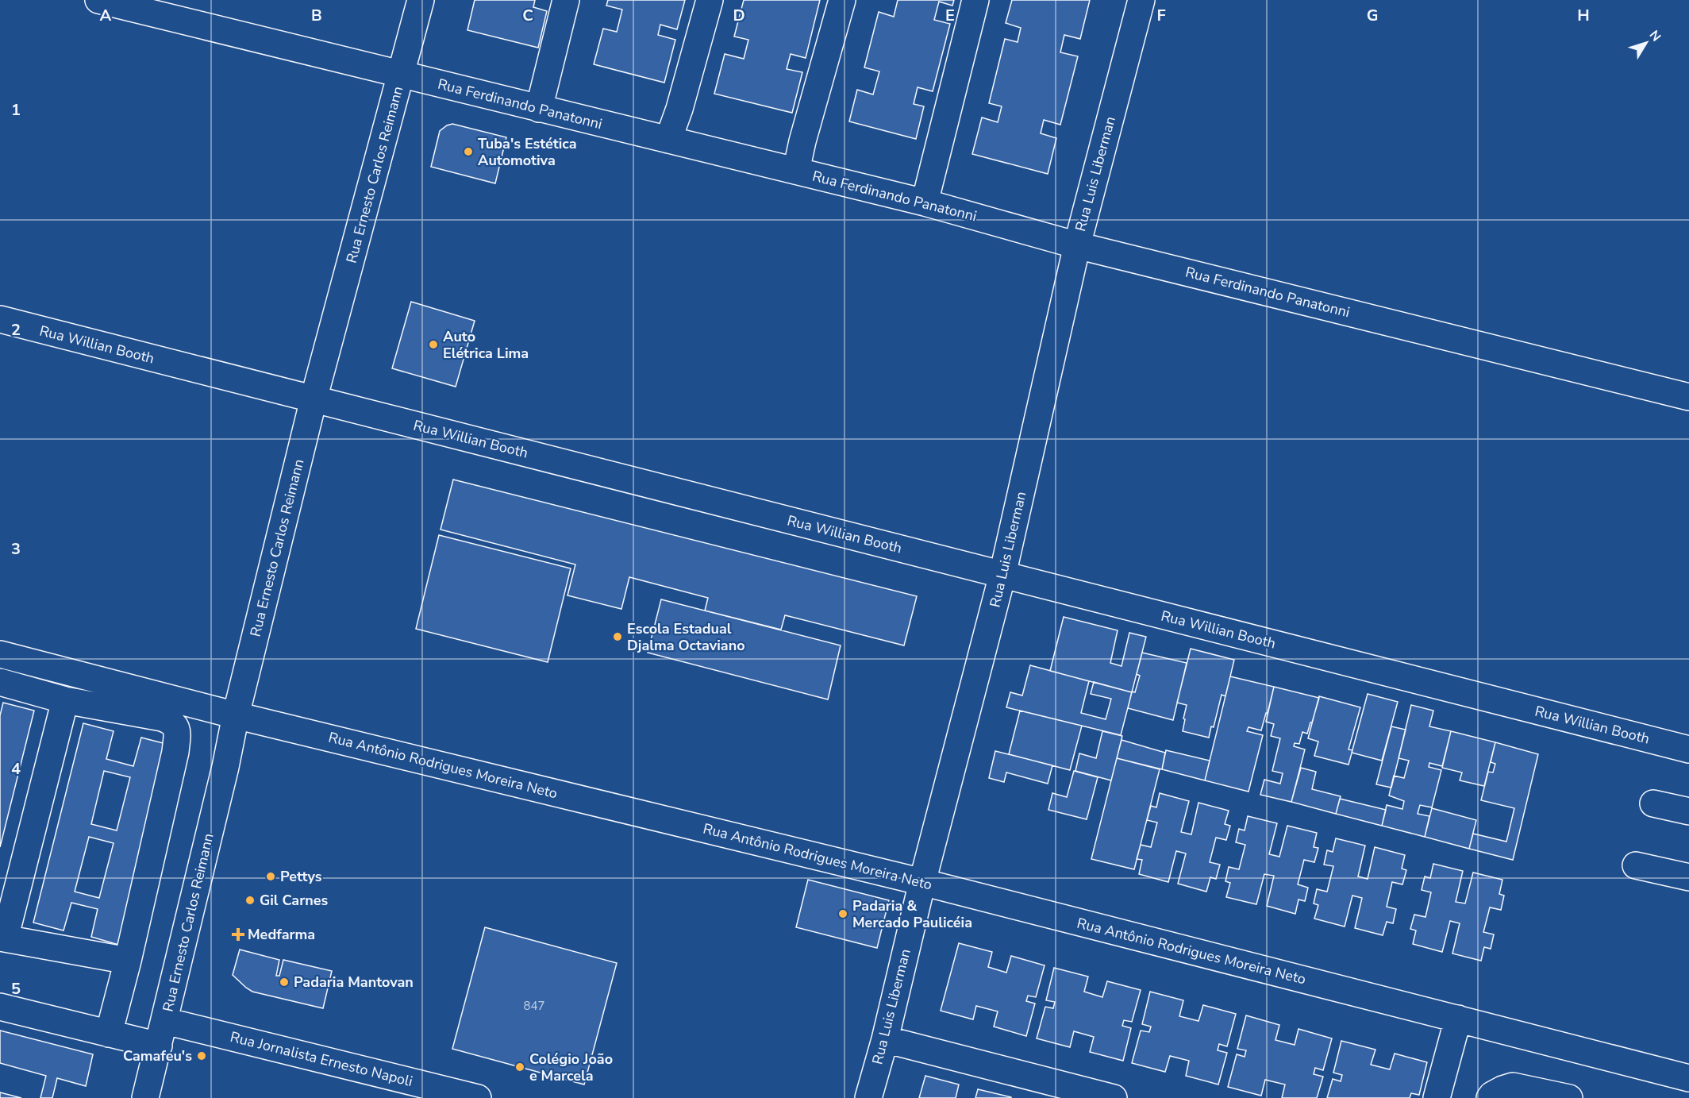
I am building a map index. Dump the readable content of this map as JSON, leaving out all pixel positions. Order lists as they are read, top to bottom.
{
  "streets": {
    "street": [
      "Rua Ferdinando Panatonni",
      "Rua Luis Liberman",
      "Rua Ernesto Carlos Reimann",
      "Rua Willian Booth",
      "Rua Antônio Rodrigues Moreira Neto",
      "Rua Jornalista Ernesto Napoli"
    ]
  },
  "crossings": [
    ["Rua Ferdinando Panatonni", "Rua Luis Liberman"],
    ["Rua Ferdinando Panatonni", "Rua Ernesto Carlos Reimann"],
    ["Rua Luis Liberman", "Rua Willian Booth"],
    ["Rua Luis Liberman", "Rua Antônio Rodrigues Moreira Neto"],
    ["Rua Ernesto Carlos Reimann", "Rua Willian Booth"],
    ["Rua Ernesto Carlos Reimann", "Rua Antônio Rodrigues Moreira Neto"],
    ["Rua Ernesto Carlos Reimann", "Rua Jornalista Ernesto Napoli"]
  ],
  "places": {
    "other": [
      "Tuba's Estética Automotiva",
      "Auto Elétrica Lima",
      "Escola Estadual Djalma Octaviano",
      "Pettys",
      "Gil Carnes",
      "Padaria & Mercado Paulicéia",
      "Padaria Mantovan",
      "Camafeu's",
      "Colégio João e Marcela"
    ],
    "health": ["Medfarma"]
  },
  "house_numbers": ["847"],
  "north": "top right",
  "grid": {
    "columns": [
      "A",
      "B",
      "C",
      "D",
      "E",
      "F",
      "G",
      "H"
    ],
    "rows": [
      "1",
      "2",
      "3",
      "4",
      "5"
    ]
  }
}
